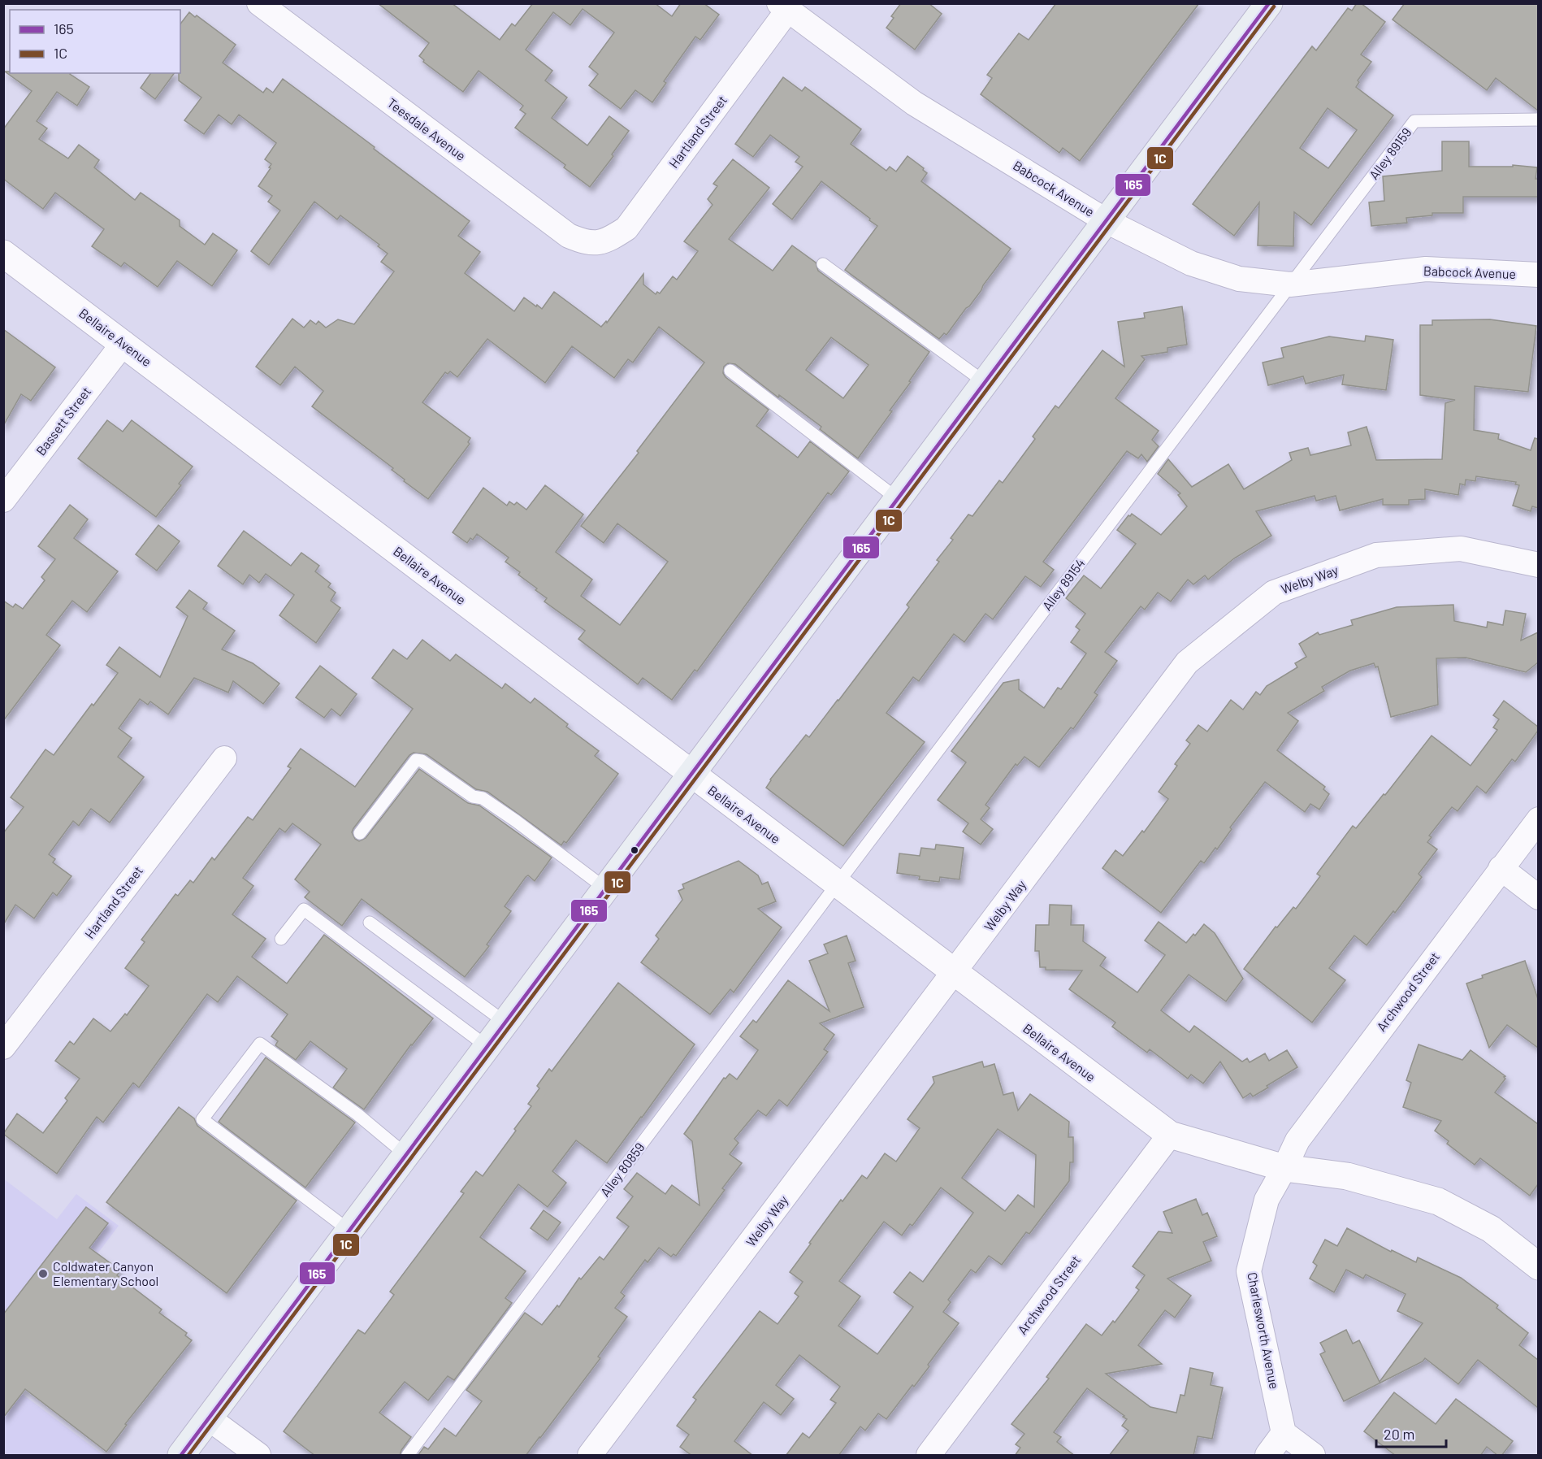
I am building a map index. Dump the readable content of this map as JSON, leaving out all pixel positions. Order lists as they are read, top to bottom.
{
  "streets": {
    "street": [
      "Teesdale Avenue",
      "Hartland Street",
      "Babcock Avenue",
      "Bellaire Avenue",
      "Bassett Street",
      "Welby Way",
      "Archwood Street",
      "Charlesworth Avenue"
    ],
    "lane": ["Alley 89159", "Alley 89154", "Alley 80859"]
  },
  "crossings": [
    ["Teesdale Avenue", "Hartland Street"],
    ["Hartland Street", "Babcock Avenue"],
    ["Alley 89159", "Babcock Avenue"],
    ["Alley 89159", "Alley 89154"],
    ["Babcock Avenue", "Alley 89154"],
    ["Bellaire Avenue", "Bassett Street"],
    ["Bellaire Avenue", "Welby Way"],
    ["Bellaire Avenue", "Alley 89154"],
    ["Bellaire Avenue", "Archwood Street"],
    ["Bellaire Avenue", "Alley 80859"],
    ["Bellaire Avenue", "Charlesworth Avenue"],
    ["Alley 89154", "Alley 80859"],
    ["Archwood Street", "Charlesworth Avenue"]
  ],
  "places": ["Coldwater Canyon Elementary School"],
  "lines": ["transit line 165", "transit line 1C"],
  "legend": ["165", "1C"],
  "scale_bar": "20 m"
}
